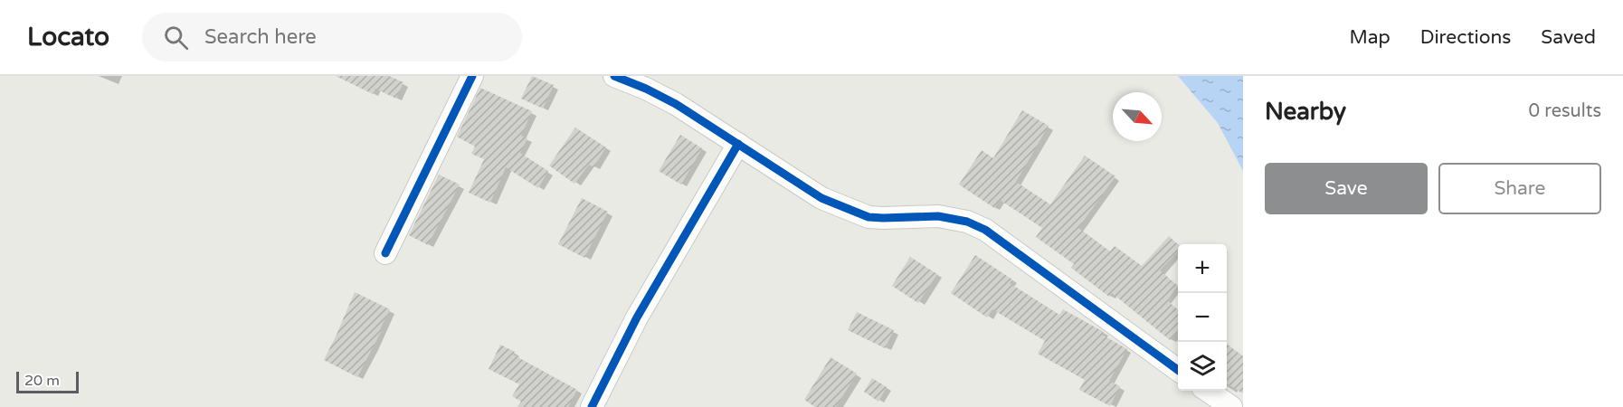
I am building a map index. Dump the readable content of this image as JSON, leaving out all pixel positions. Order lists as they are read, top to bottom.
{
  "scale_bar": "20 m",
  "north": "bottom right",
  "page": {
    "header": "Locato",
    "search": "Search here",
    "nav": ["Map", "Directions", "Saved"],
    "heading": ["Nearby", "0 results"],
    "buttons": ["Save", "Share"],
    "map_buttons": ["+", "−"],
    "scale": "20 m"
  }
}
